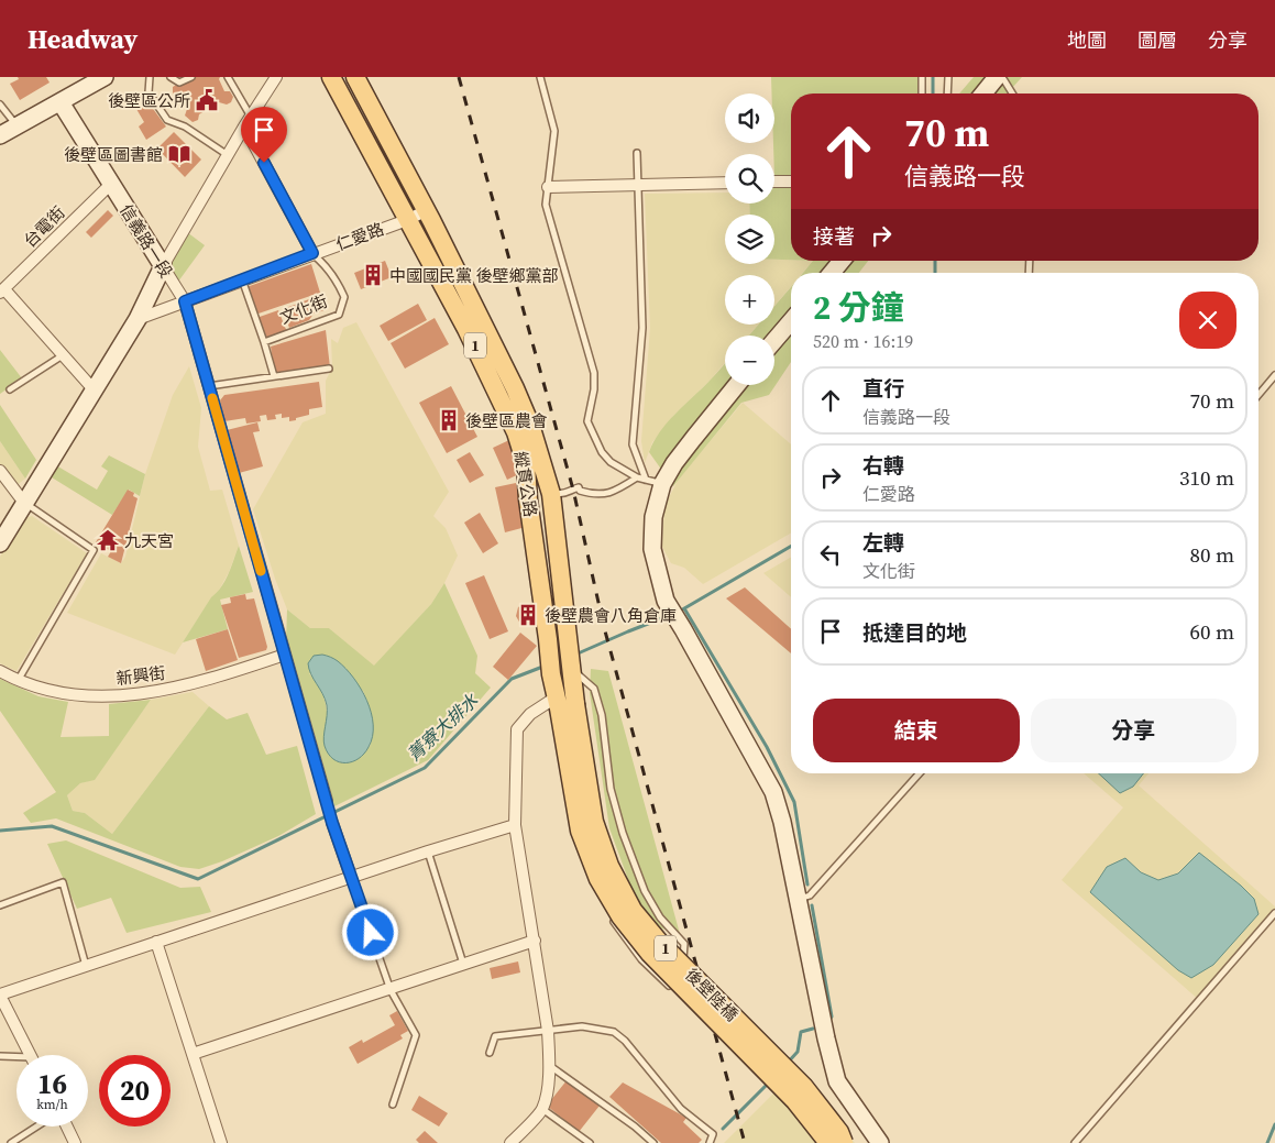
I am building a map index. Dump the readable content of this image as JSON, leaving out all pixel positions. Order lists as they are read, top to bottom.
{
  "streets": {
    "main road": ["1", "縱貫公路", "後壁陸橋"],
    "street": [
      "台電街",
      "仁愛路",
      "信義路一段",
      "文化街",
      "新興街"
    ]
  },
  "crossings": [
    ["台電街", "信義路一段"],
    ["仁愛路", "信義路一段"],
    ["仁愛路", "文化街"],
    ["仁愛路", "縱貫公路"],
    ["信義路一段", "新興街"],
    ["1", "縱貫公路"],
    ["1", "後壁陸橋"],
    ["縱貫公路", "後壁陸橋"]
  ],
  "water": ["菁寮大排水"],
  "places": {
    "public building": ["後壁區公所"],
    "library": ["後壁區圖書館"],
    "building": ["中國國民黨 後壁鄉黨部", "後壁區農會", "後壁農會八角倉庫"],
    "temple": ["九天宮"]
  },
  "page": {
    "header": "Headway",
    "nav": ["地圖", "圖層", "分享"],
    "map_buttons": ["+", "−"],
    "turn": ["70 m", "信義路一段"],
    "then": "接著",
    "heading": ["2 分鐘", "520 m · 16:19"],
    "list": [
      {
        "name": "直行",
        "note": "信義路一段",
        "value": "70 m"
      },
      {
        "name": "右轉",
        "note": "仁愛路",
        "value": "310 m"
      },
      {
        "name": "左轉",
        "note": "文化街",
        "value": "80 m"
      },
      {
        "name": "抵達目的地",
        "value": "60 m"
      }
    ],
    "buttons": ["結束", "分享"],
    "speed": "16 km/h",
    "limit": "20"
  }
}
